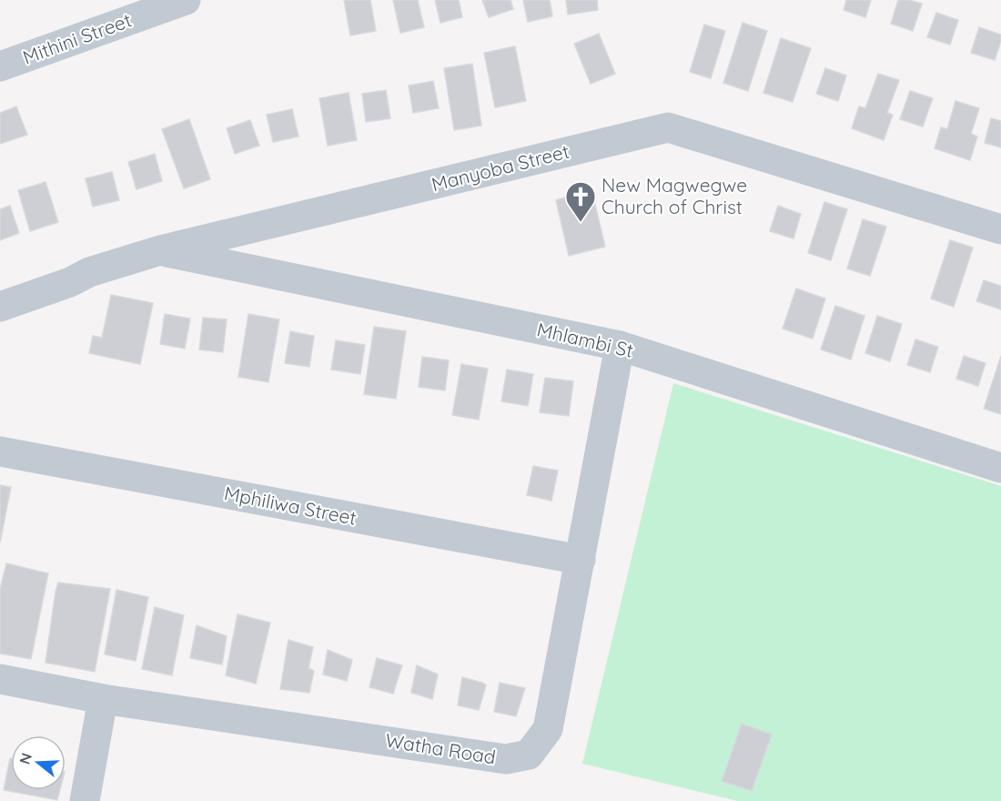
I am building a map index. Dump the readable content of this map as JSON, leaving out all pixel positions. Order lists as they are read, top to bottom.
{
  "streets": {
    "street": [
      "Mithini Street",
      "Manyoba Street",
      "Mhlambi St",
      "Mphiliwa Street",
      "Watha Road"
    ]
  },
  "crossings": [
    ["Manyoba Street", "Mhlambi St"],
    ["Mhlambi St", "Watha Road"],
    ["Mphiliwa Street", "Watha Road"]
  ],
  "places": {
    "church": ["New Magwegwe Church of Christ"]
  },
  "north": "left"
}
